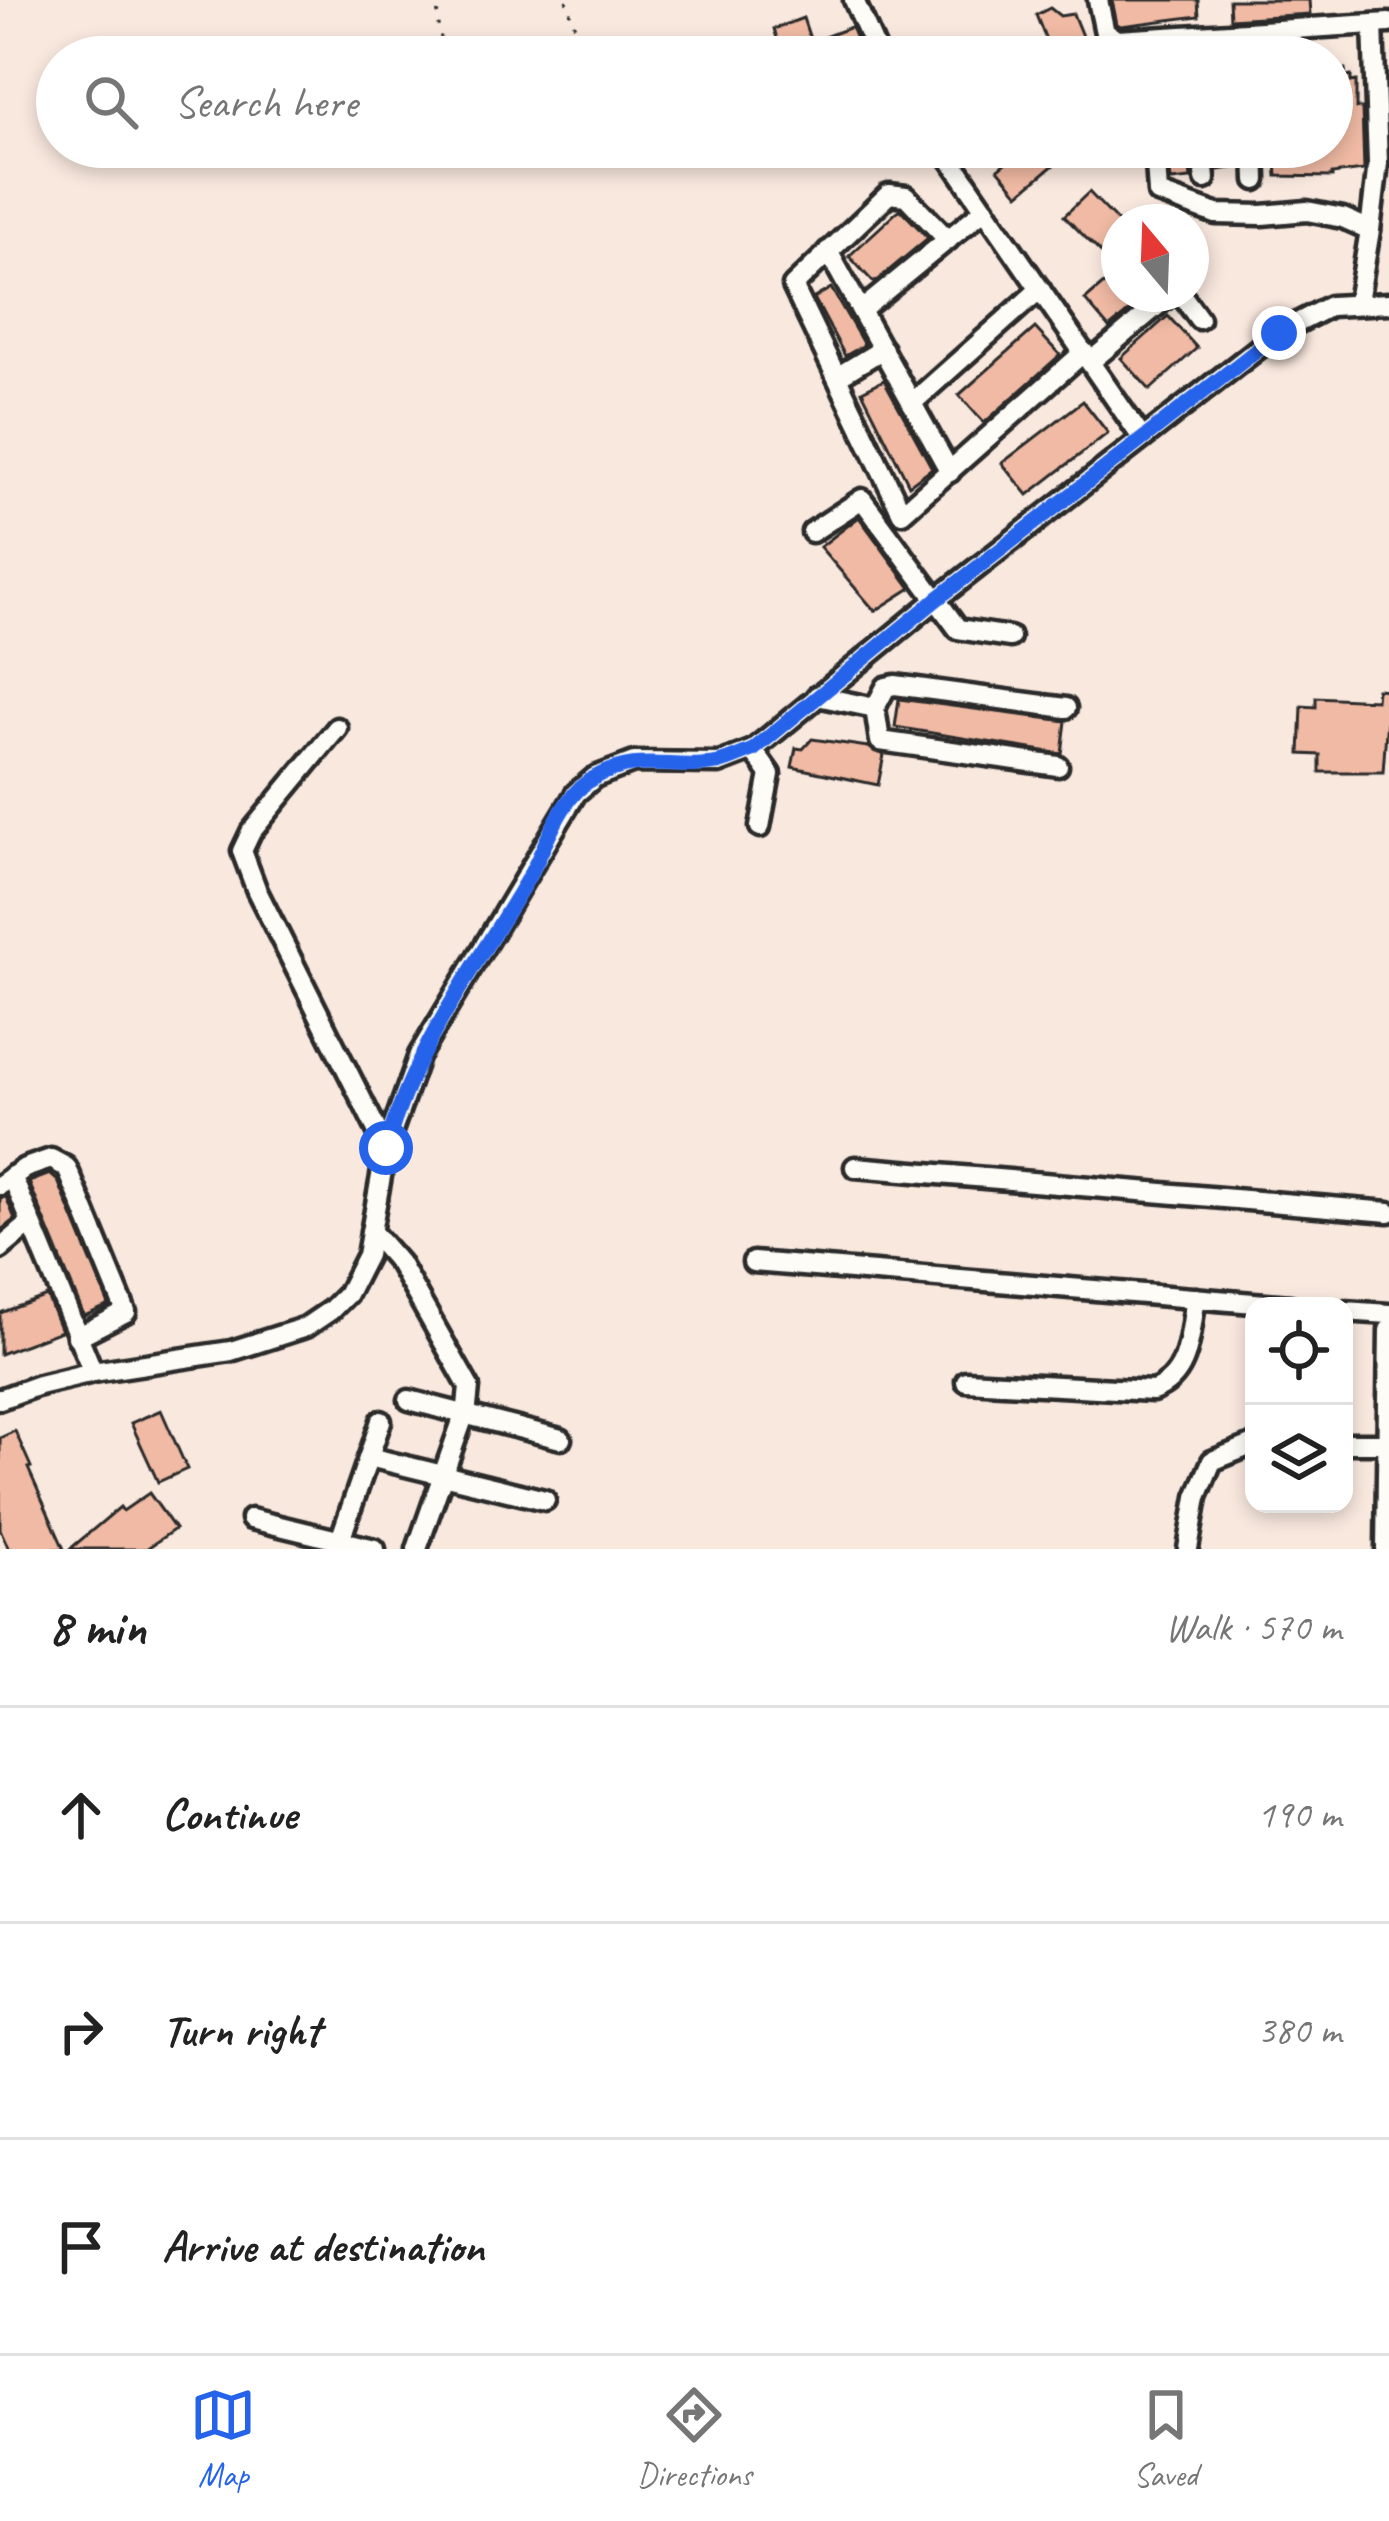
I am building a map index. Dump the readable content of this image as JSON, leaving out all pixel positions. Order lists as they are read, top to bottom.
{
  "north": "top",
  "page": {
    "search": "Search here",
    "heading": ["8 min", "Walk · 570 m"],
    "list": [
      ["Continue", "190 m"],
      ["Turn right", "380 m"],
      "Arrive at destination"
    ],
    "nav": ["Map", "Directions", "Saved"]
  }
}
